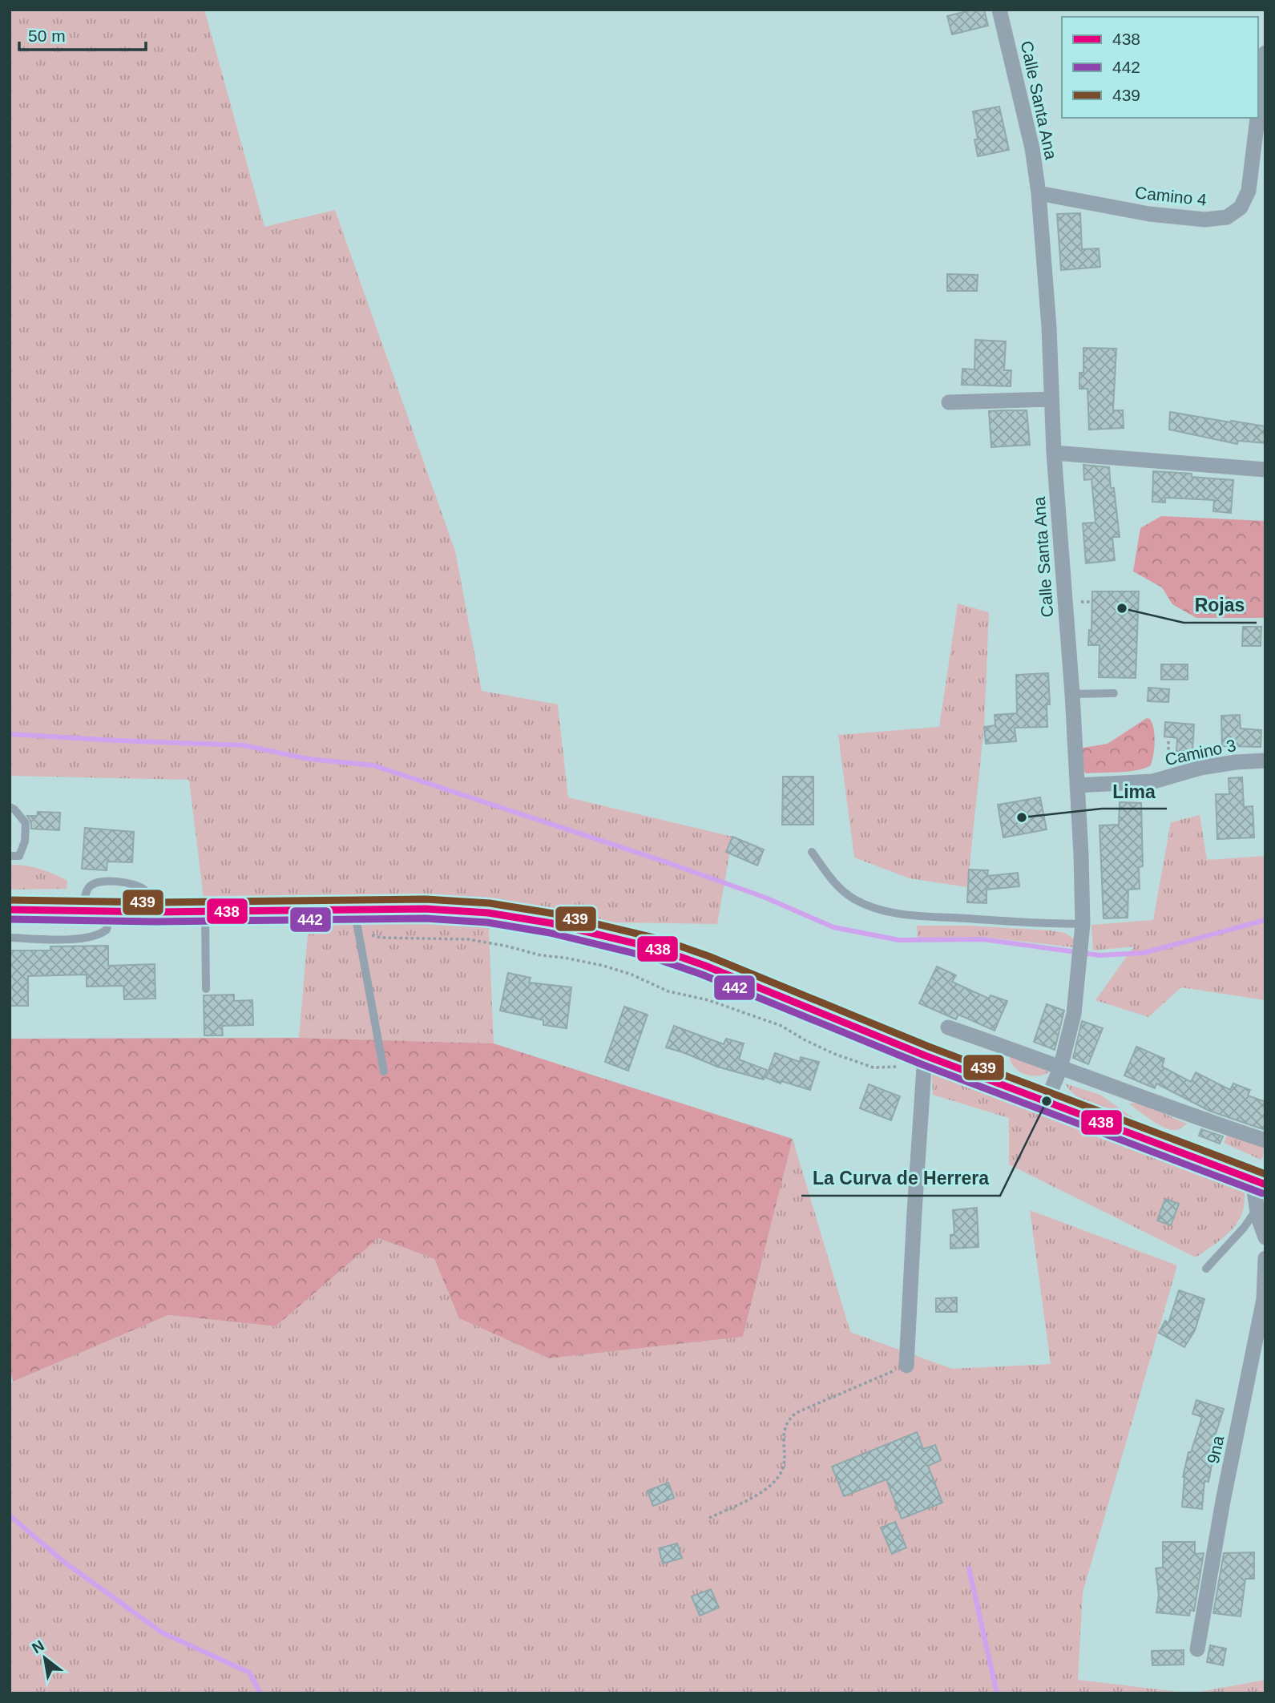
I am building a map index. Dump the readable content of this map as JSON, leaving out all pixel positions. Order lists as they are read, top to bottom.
{
  "streets": {
    "street": [
      "Calle Santa Ana",
      "Camino 4",
      "Camino 3",
      "9na"
    ]
  },
  "crossings": [
    ["Calle Santa Ana", "Camino 4"],
    ["Calle Santa Ana", "Camino 3"]
  ],
  "places": ["Rojas", "Lima", "La Curva de Herrera"],
  "lines": ["transit line 439", "transit line 438", "transit line 442"],
  "legend": ["438", "442", "439"],
  "scale_bar": "50 m",
  "north": "top left"
}
